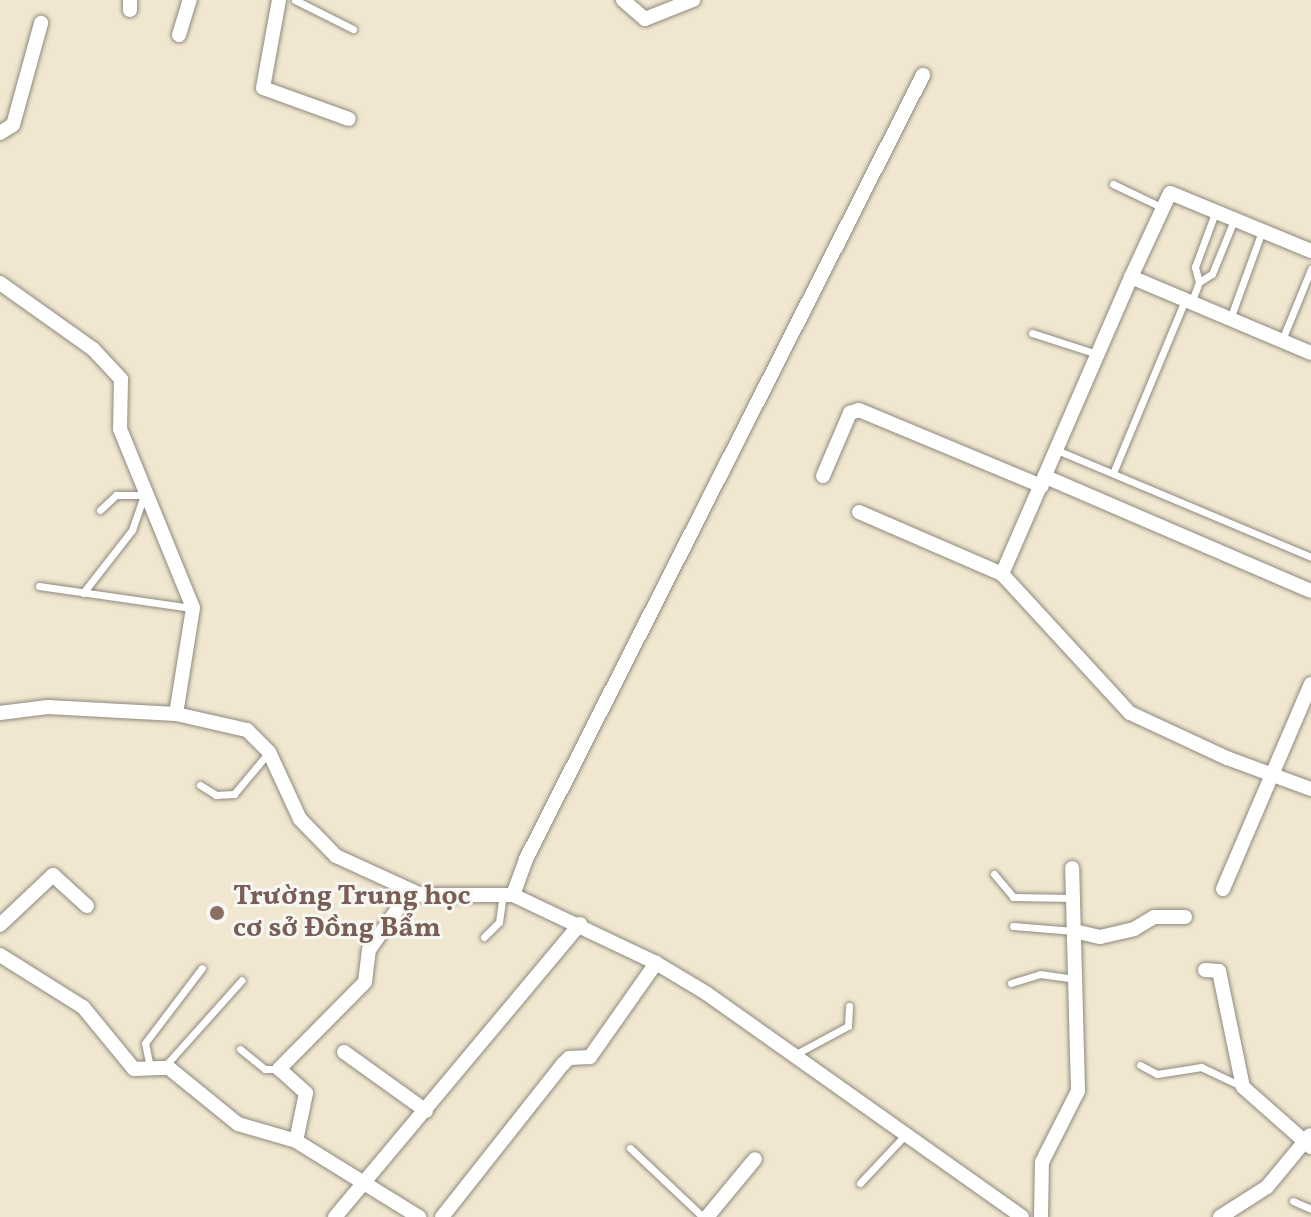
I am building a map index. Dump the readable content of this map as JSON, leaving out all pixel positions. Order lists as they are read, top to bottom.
{
  "places": ["Trường Trung học cơ sở Đồng Bẩm"]
}
